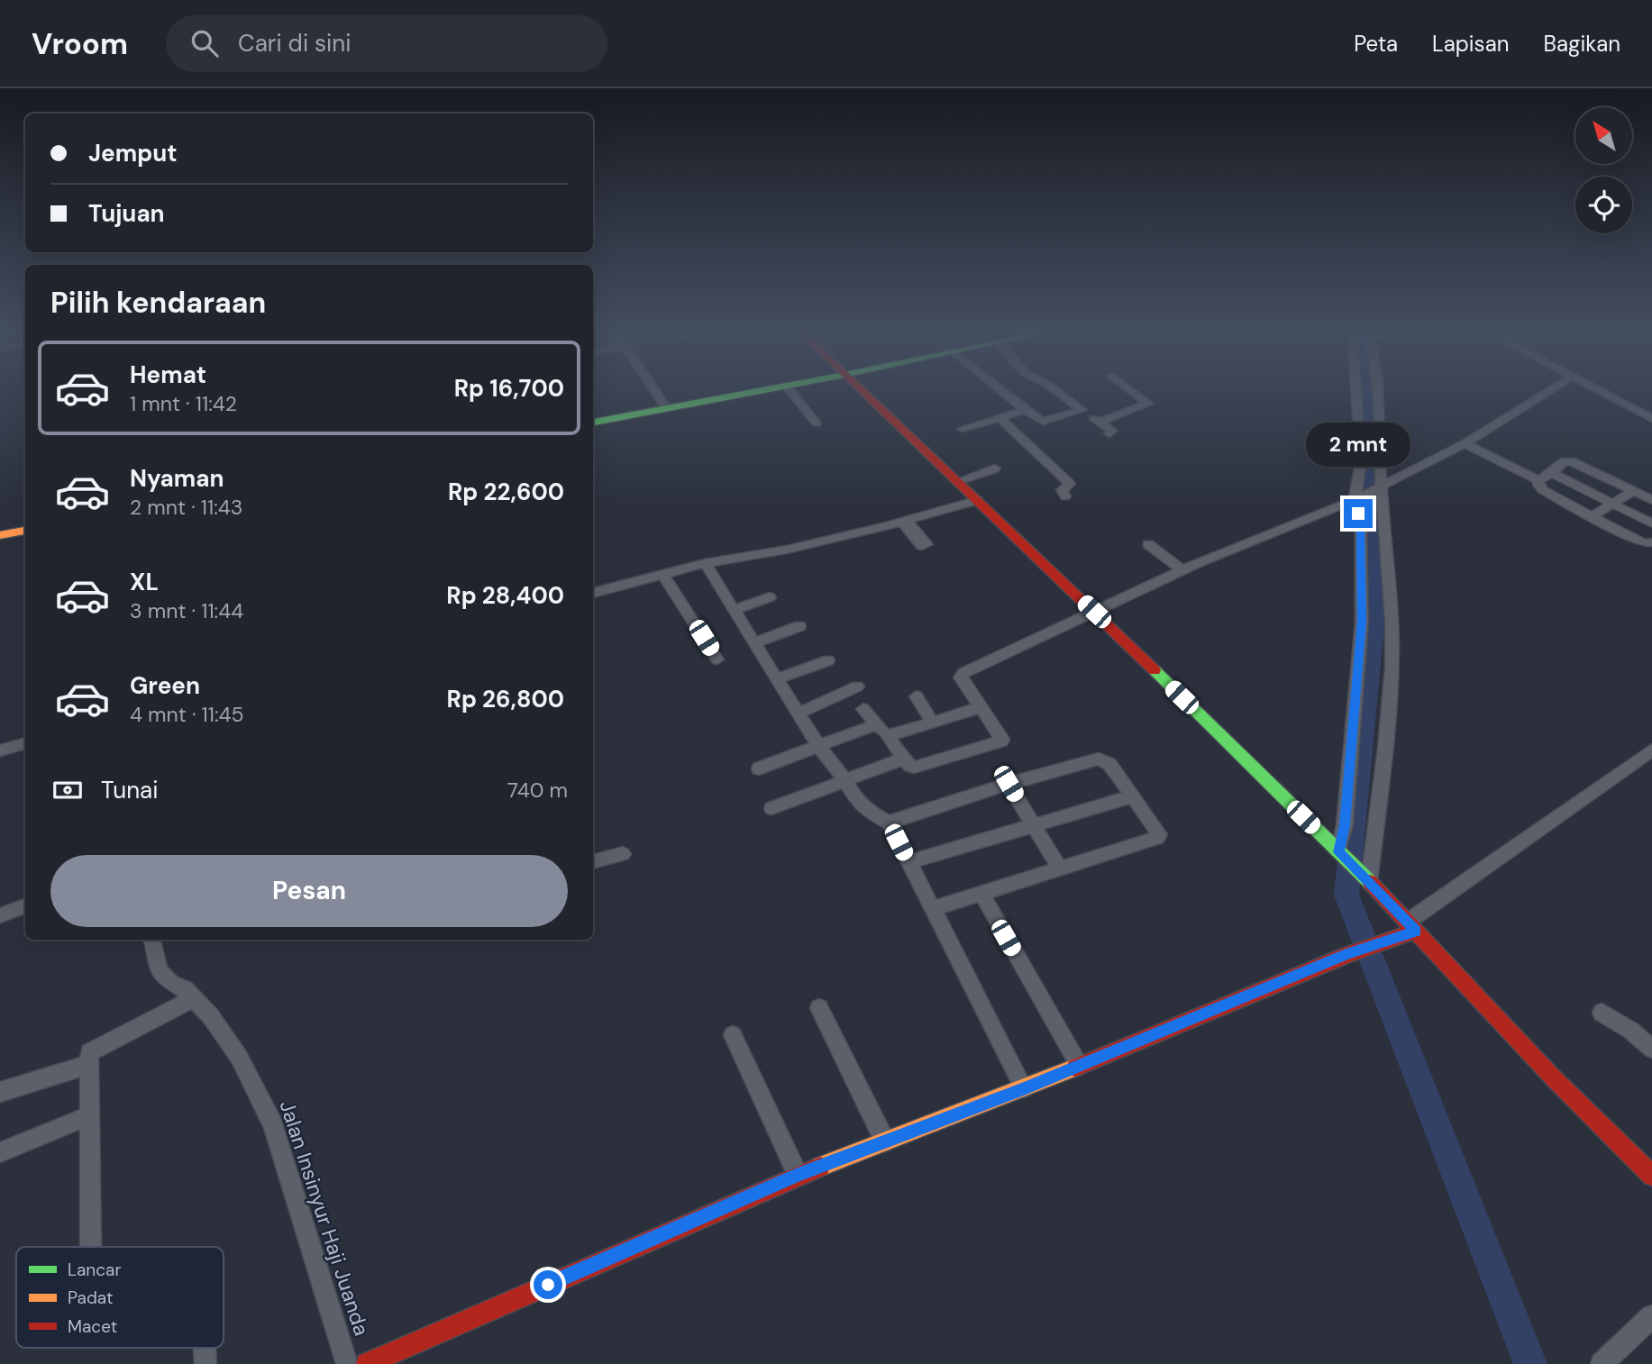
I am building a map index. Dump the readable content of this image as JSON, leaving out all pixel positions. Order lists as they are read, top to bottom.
{
  "streets": {
    "street": ["Jalan Insinyur Haji Juanda"]
  },
  "legend": ["Lancar", "Padat", "Macet"],
  "north": "top left",
  "page": {
    "header": "Vroom",
    "search": "Cari di sini",
    "nav": ["Peta", "Lapisan", "Bagikan"],
    "banner": ["Jemput", "Tujuan"],
    "heading": "Pilih kendaraan",
    "list": [
      {
        "name": "Hemat",
        "note": "1 mnt · 11:42",
        "value": "Rp 16,700"
      },
      {
        "name": "Nyaman",
        "note": "2 mnt · 11:43",
        "value": "Rp 22,600"
      },
      {
        "name": "XL",
        "note": "3 mnt · 11:44",
        "value": "Rp 28,400"
      },
      {
        "name": "Green",
        "note": "4 mnt · 11:45",
        "value": "Rp 26,800"
      }
    ],
    "bubble": "2 mnt",
    "pay": ["Tunai", "740 m"],
    "buttons": "Pesan"
  }
}
